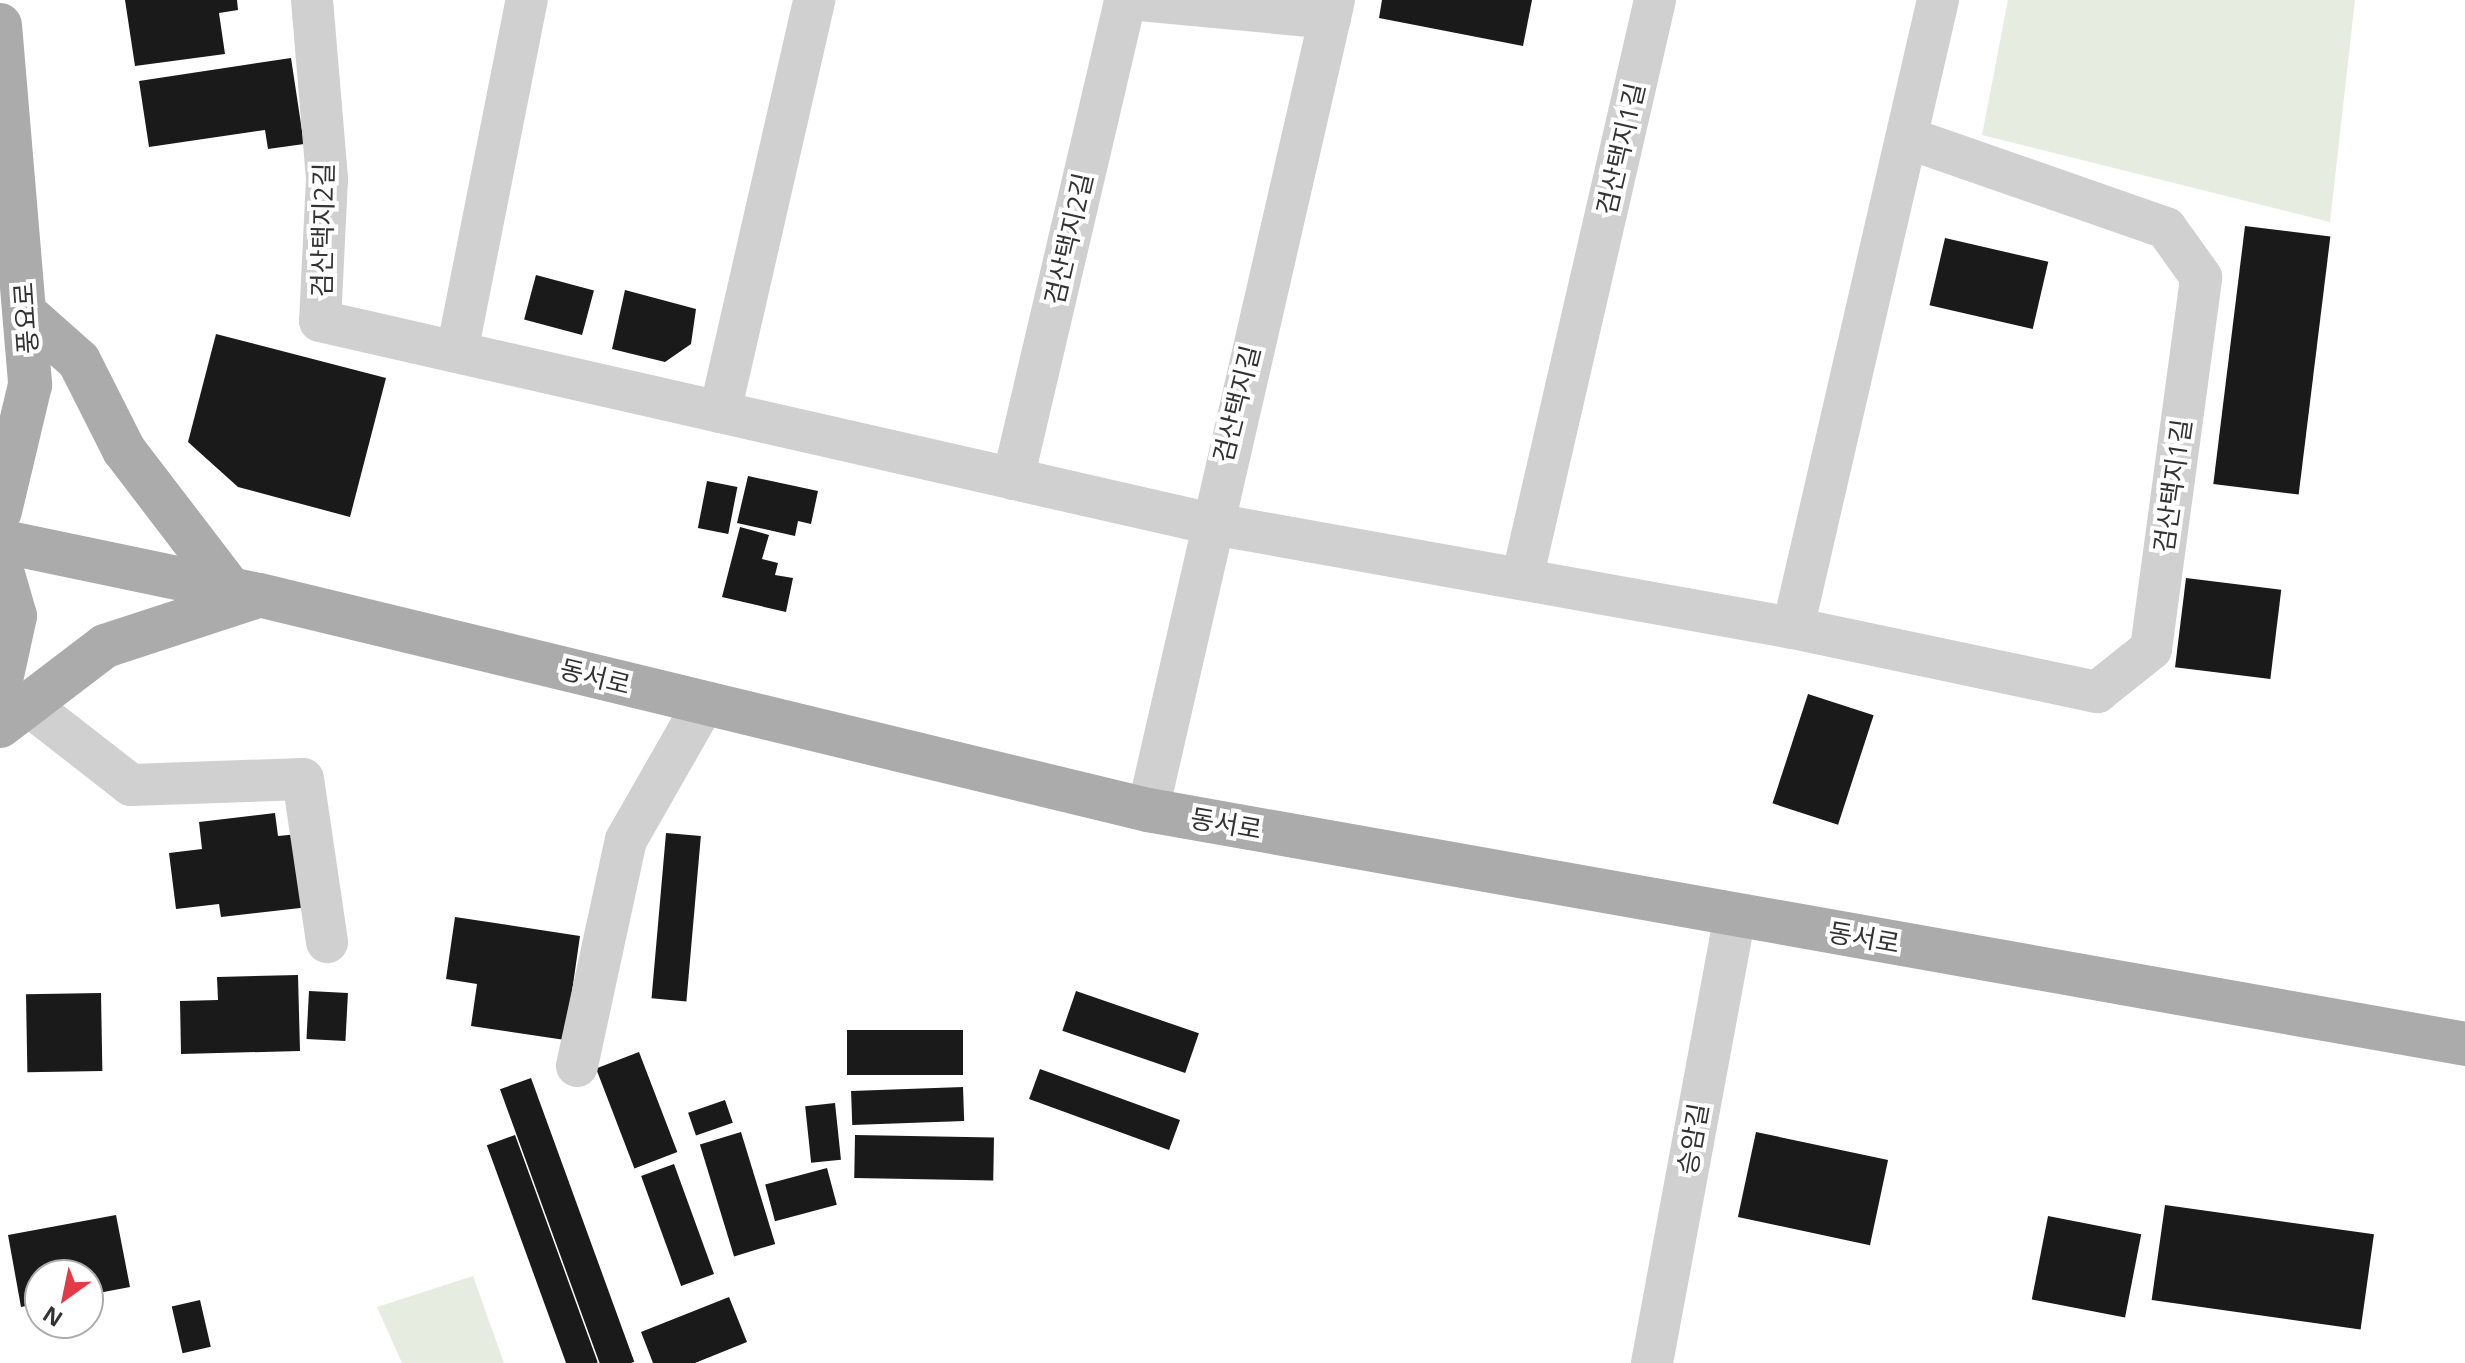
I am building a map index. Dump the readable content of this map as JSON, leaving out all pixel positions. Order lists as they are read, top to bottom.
{
  "streets": {
    "main road": ["풍요로", "동서로"],
    "street": [
      "검산택지1길",
      "검산택지2길",
      "검산택지길",
      "승암길"
    ]
  },
  "crossings": [
    ["검산택지1길", "검산택지2길"],
    ["검산택지1길", "검산택지길"],
    ["검산택지2길", "검산택지길"],
    ["검산택지길", "동서로"],
    ["동서로", "승암길"]
  ],
  "north": "bottom left"
}
